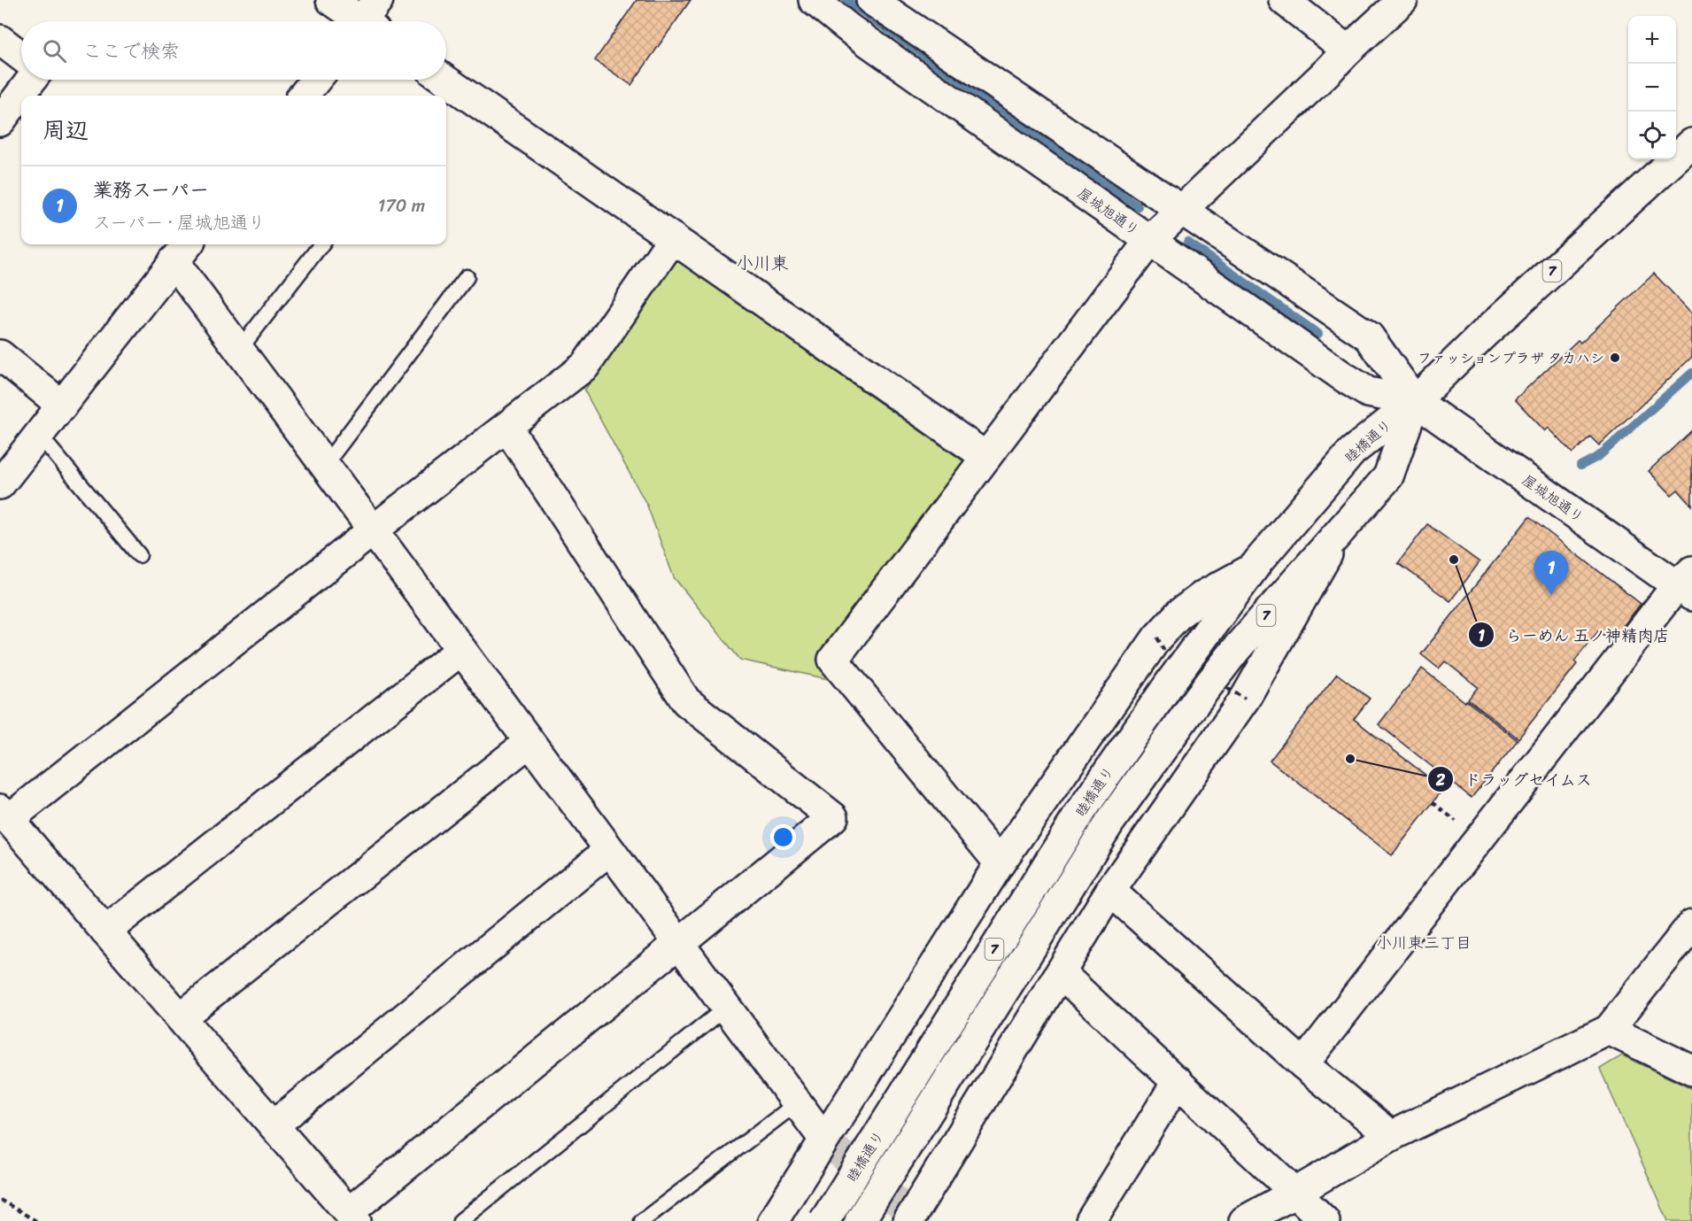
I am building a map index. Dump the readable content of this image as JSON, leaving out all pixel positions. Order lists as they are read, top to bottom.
{
  "streets": {
    "street": ["屋城旭通り", "7", "睦橋通り"]
  },
  "crossings": [
    ["屋城旭通り", "睦橋通り"]
  ],
  "districts": ["小川東", "小川東三丁目"],
  "places": ["ファッションプラザ タカハシ", "らーめん 五ノ神精肉店", "ドラッグセイムス"],
  "page": {
    "map_buttons": ["+", "−"],
    "search": "ここで検索",
    "heading": "周辺",
    "list": [
      {
        "mark": "1",
        "name": "業務スーパー",
        "note": "スーパー · 屋城旭通り",
        "value": "170 m"
      }
    ],
    "pins": "1"
  }
}
